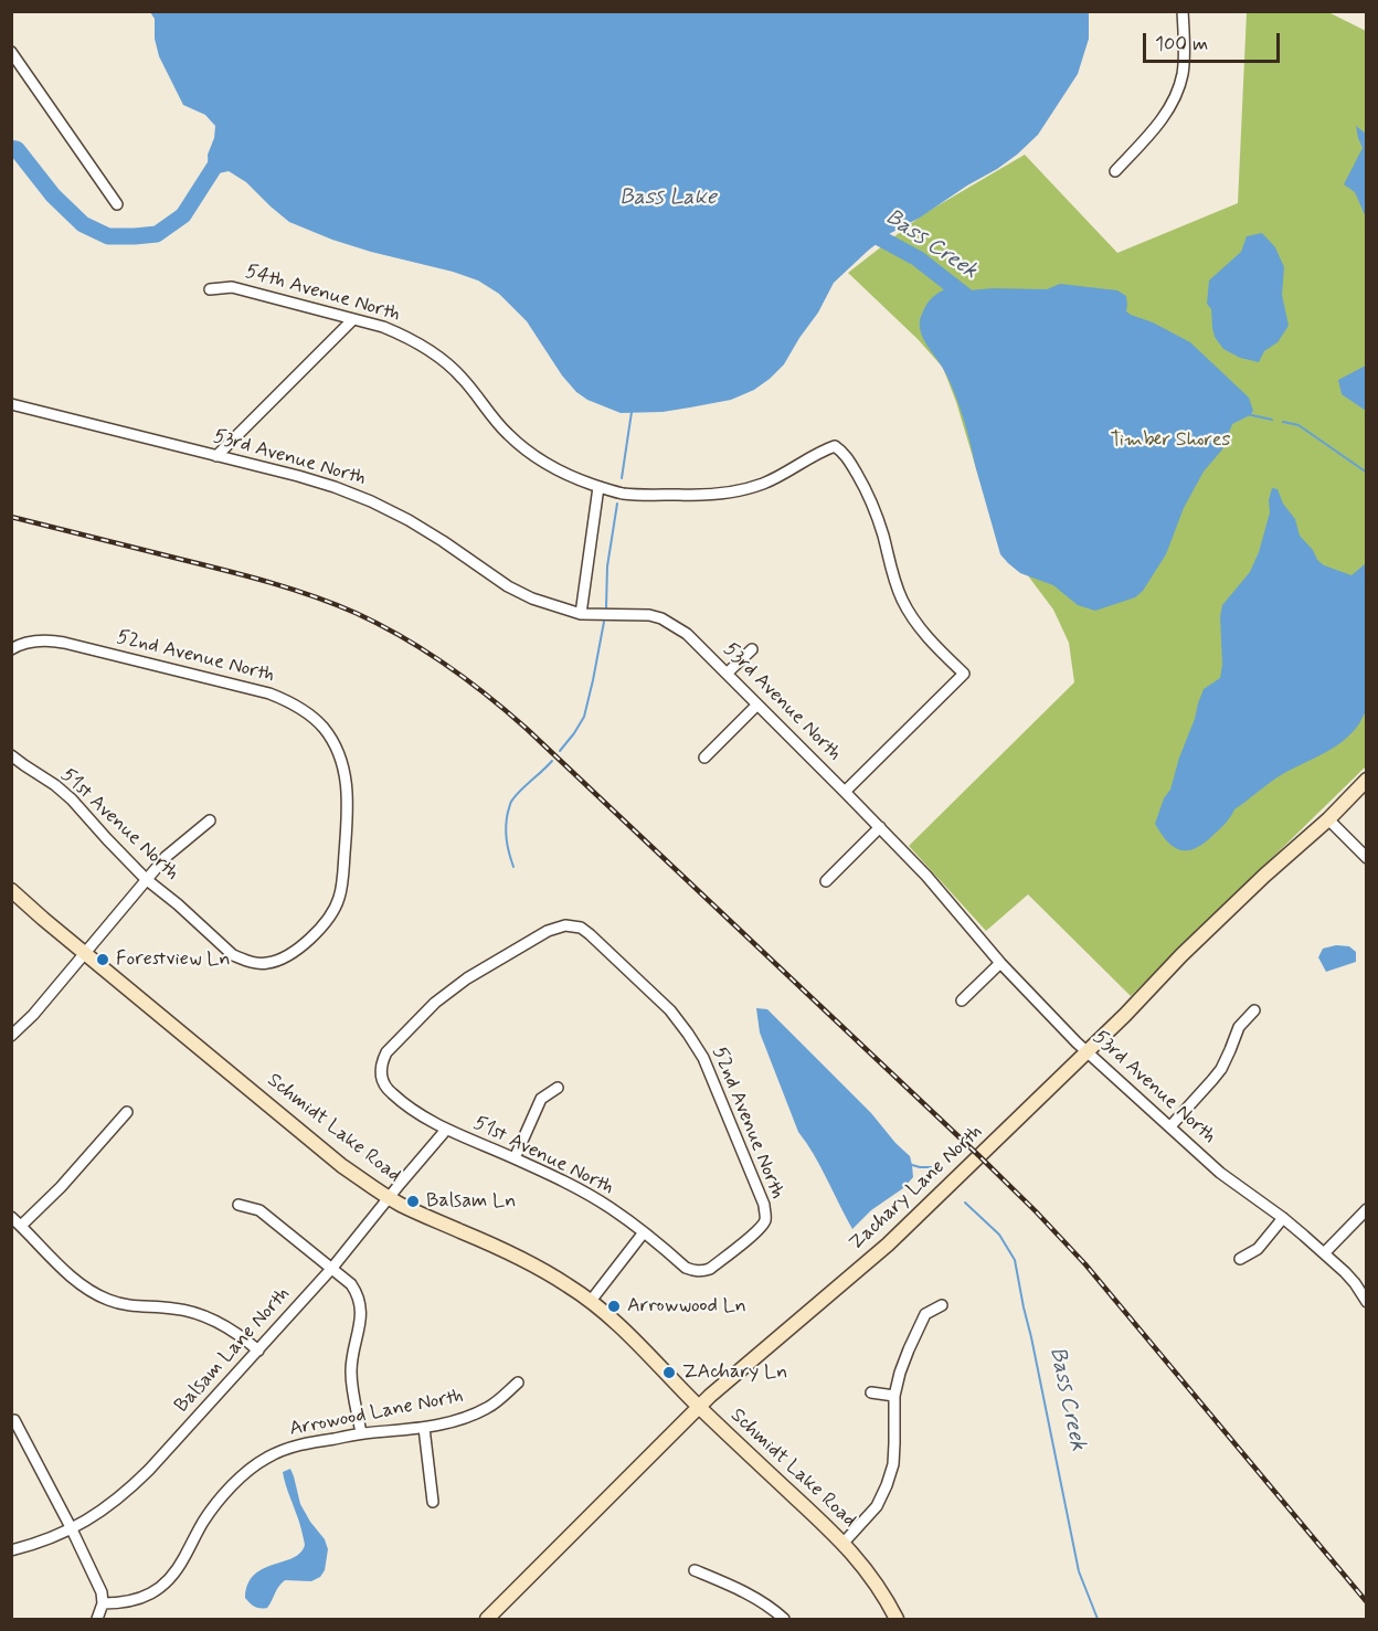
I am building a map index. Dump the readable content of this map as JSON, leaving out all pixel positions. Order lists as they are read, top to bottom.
{
  "streets": {
    "street": [
      "54th Avenue North",
      "53rd Avenue North",
      "52nd Avenue North",
      "51st Avenue North",
      "Schmidt Lake Road",
      "Zachary Lane North",
      "Balsam Lane North",
      "Arrowood Lane North"
    ]
  },
  "crossings": [
    ["54th Avenue North", "53rd Avenue North"],
    ["53rd Avenue North", "Zachary Lane North"],
    ["52nd Avenue North", "51st Avenue North"],
    ["51st Avenue North", "Balsam Lane North"],
    ["Schmidt Lake Road", "Zachary Lane North"],
    ["Schmidt Lake Road", "Balsam Lane North"]
  ],
  "water": ["Bass Lake", "Bass Creek"],
  "parks": ["Timber Shores"],
  "places": [
    "Forestview Ln",
    "Balsam Ln",
    "Arrowwood Ln",
    "ZAchary Ln"
  ],
  "scale_bar": "100 m"
}
